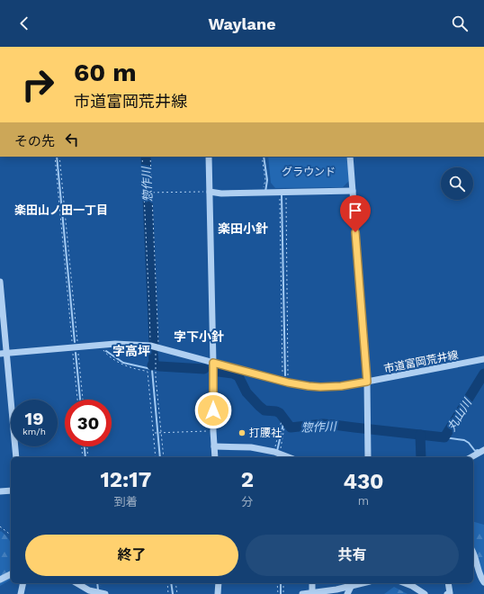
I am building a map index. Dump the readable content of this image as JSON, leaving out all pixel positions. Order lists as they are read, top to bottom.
{
  "streets": {
    "street": ["市道富岡荒井線"]
  },
  "districts": [
    "楽田山ノ田一丁目",
    "楽田小針",
    "字下小針",
    "字高坪"
  ],
  "water": ["惣作川", "丸山川"],
  "parks": ["グラウンド"],
  "places": ["打腰社"],
  "page": {
    "header": "Waylane",
    "turn": ["60 m", "市道富岡荒井線"],
    "then": "その先",
    "speed": "19 km/h",
    "limit": "30",
    "eta": [
      "12:17",
      "到着",
      "2",
      "分",
      "430",
      "m"
    ],
    "buttons": ["終了", "共有"]
  }
}
